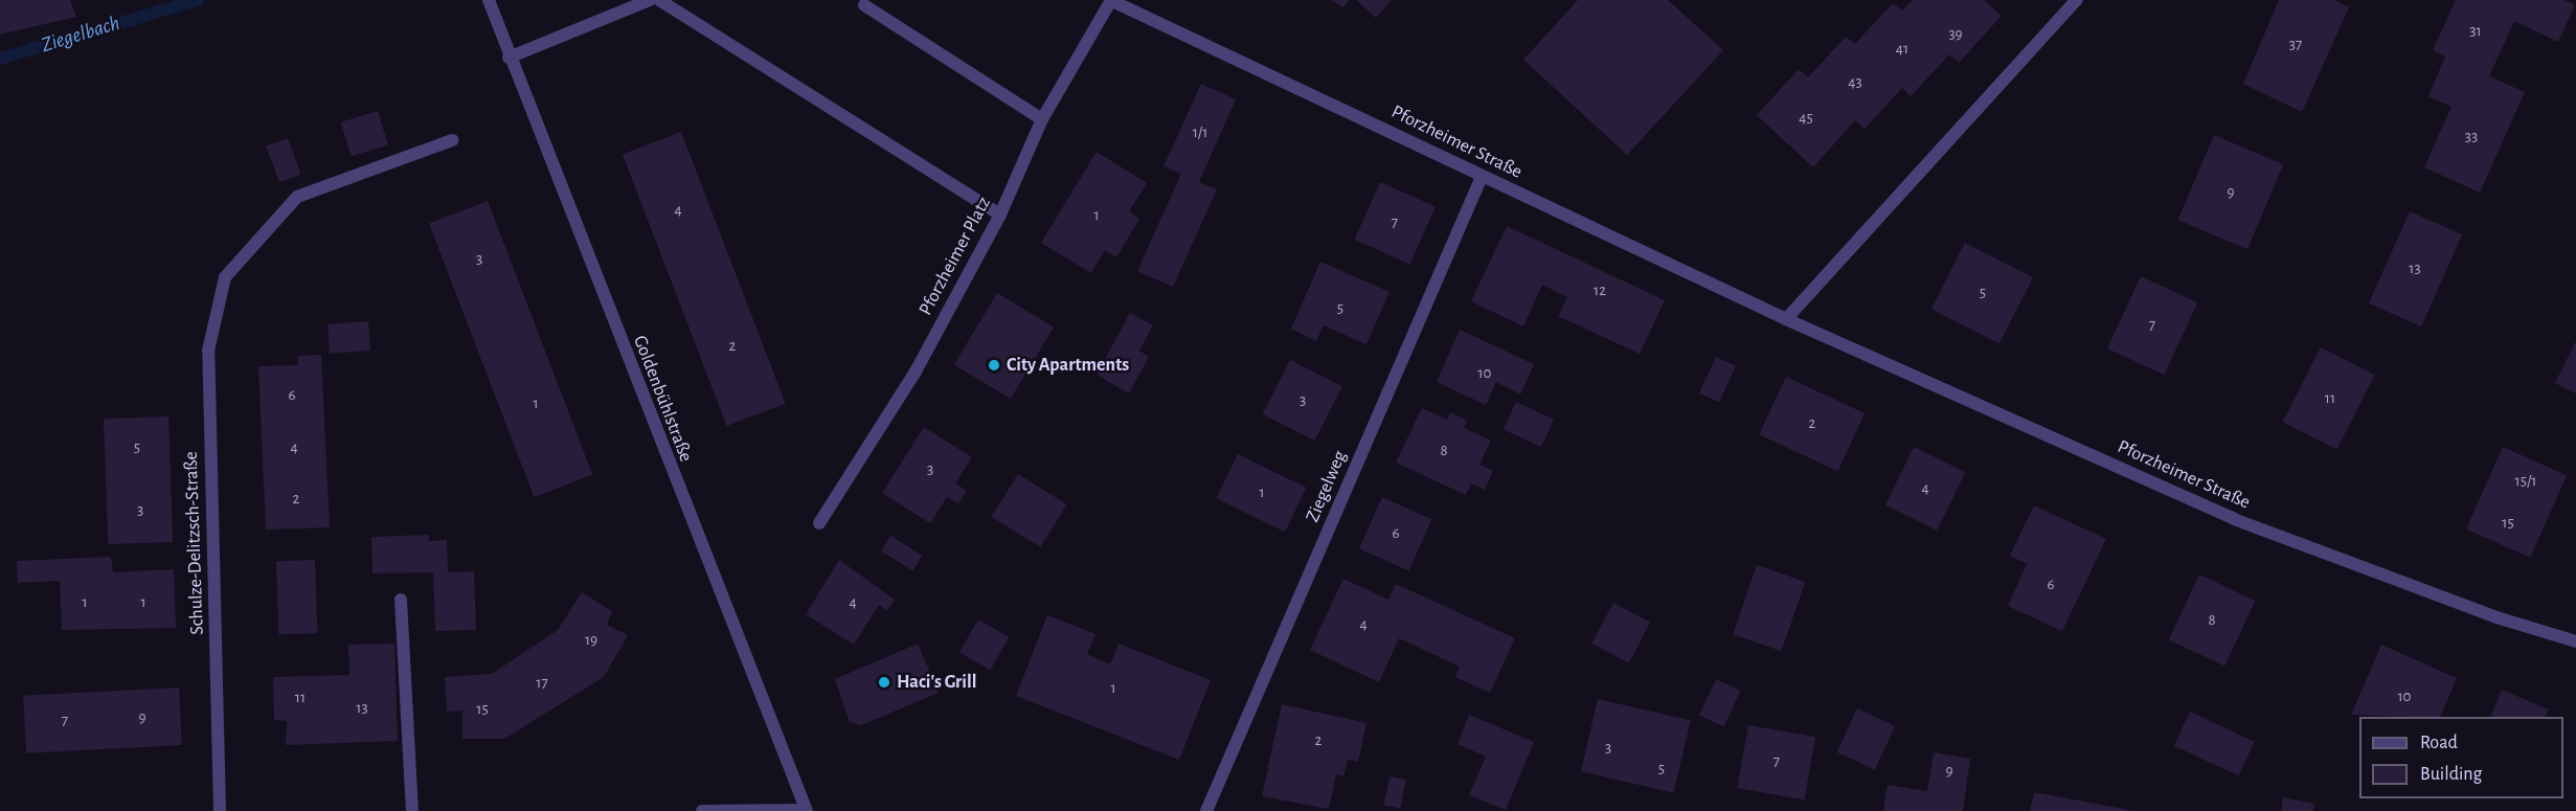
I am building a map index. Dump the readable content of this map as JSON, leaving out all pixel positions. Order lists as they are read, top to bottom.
{
  "streets": {
    "street": [
      "Pforzheimer Straße",
      "Pforzheimer Platz",
      "Goldenbühlstraße",
      "Ziegelweg",
      "Schulze-Delitzsch-Straße"
    ]
  },
  "crossings": [
    ["Pforzheimer Straße", "Pforzheimer Platz"],
    ["Pforzheimer Straße", "Ziegelweg"]
  ],
  "water": ["Ziegelbach"],
  "places": ["City Apartments", "Haci's Grill"],
  "house_numbers": [
    "31",
    "39",
    "37",
    "41",
    "43",
    "45",
    "1/1",
    "33",
    "9",
    "4",
    "1",
    "7",
    "3",
    "13",
    "12",
    "5",
    "5",
    "7",
    "2",
    "10",
    "6",
    "11",
    "3",
    "1",
    "2",
    "5",
    "4",
    "8",
    "3",
    "15/1",
    "4",
    "1",
    "2",
    "3",
    "15",
    "6",
    "6",
    "1",
    "1",
    "4",
    "8",
    "4",
    "19",
    "17",
    "1",
    "10",
    "11",
    "13",
    "15",
    "9",
    "7",
    "2",
    "3",
    "7",
    "5",
    "9"
  ],
  "legend": ["Road", "Building"]
}
